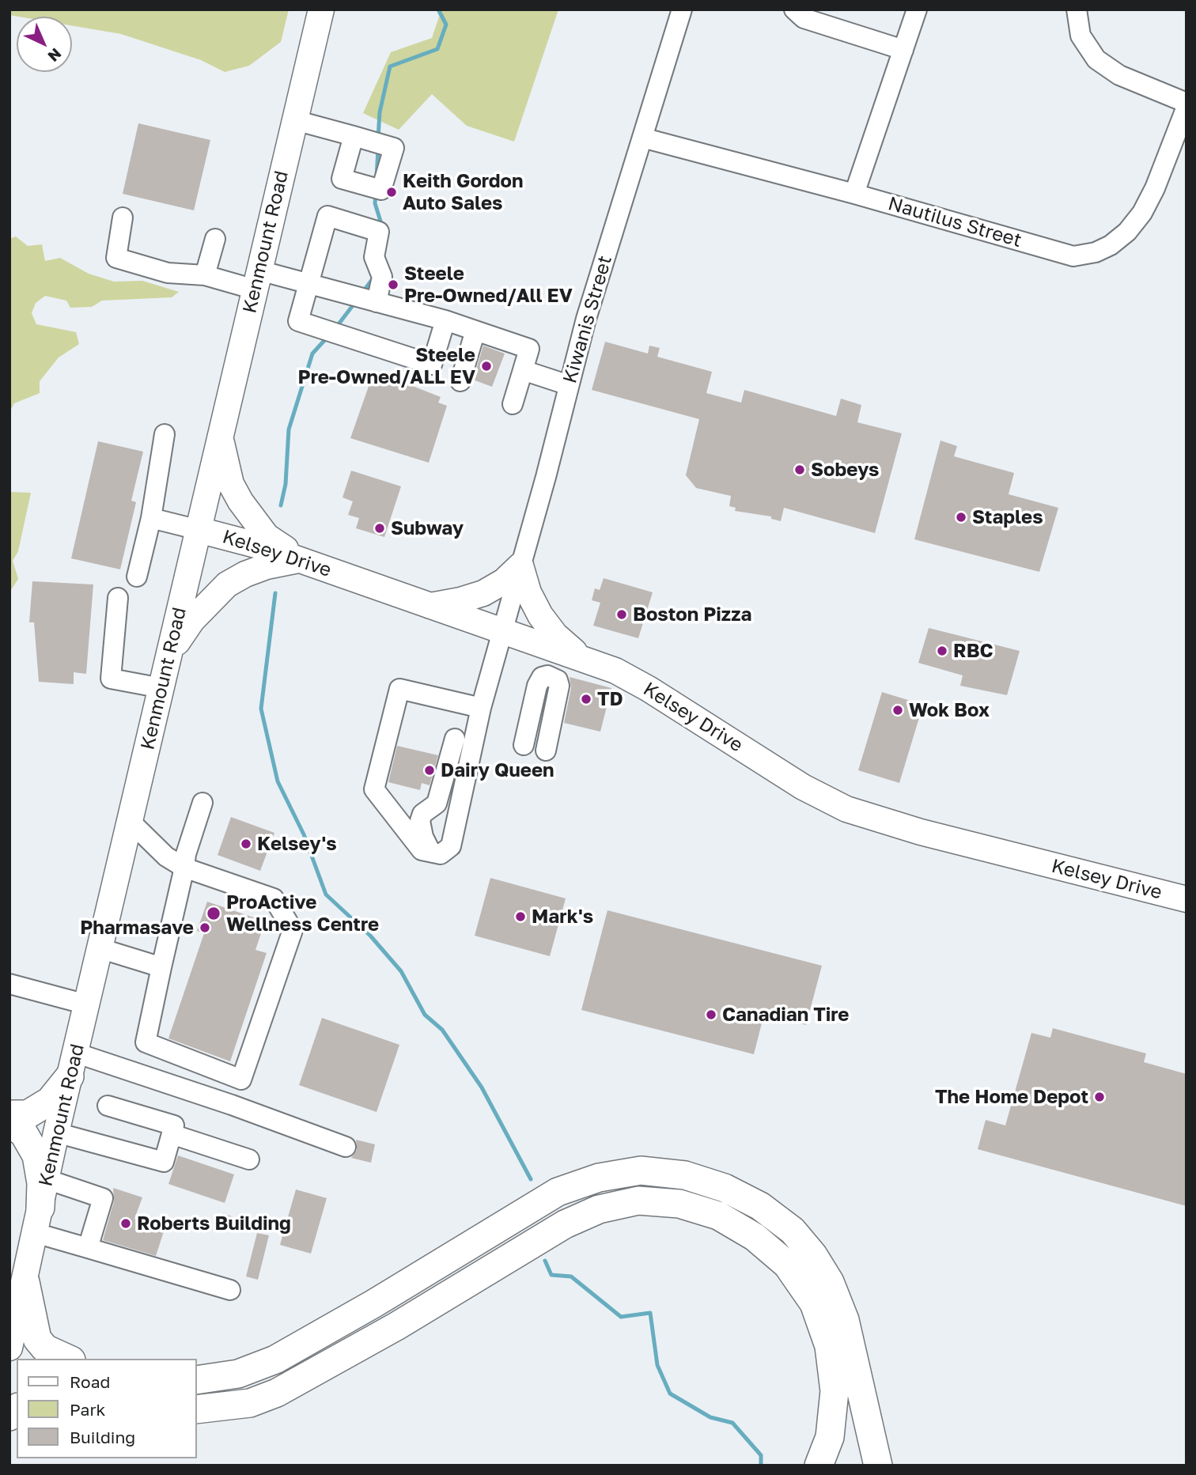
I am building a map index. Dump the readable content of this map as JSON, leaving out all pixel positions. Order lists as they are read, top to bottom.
{
  "streets": {
    "main road": ["Kenmount Road", "Kelsey Drive"],
    "street": ["Nautilus Street", "Kiwanis Street"]
  },
  "crossings": [
    ["Nautilus Street", "Kiwanis Street"],
    ["Kenmount Road", "Kelsey Drive"],
    ["Kiwanis Street", "Kelsey Drive"]
  ],
  "places": [
    "Keith Gordon Auto Sales",
    "Steele Pre-Owned/All EV",
    "Steele Pre-Owned/ALL EV",
    "Sobeys",
    "Staples",
    "Subway",
    "Boston Pizza",
    "RBC",
    "TD",
    "Wok Box",
    "Dairy Queen",
    "Kelsey's",
    "ProActive Wellness Centre",
    "Mark's",
    "Pharmasave",
    "Canadian Tire",
    "The Home Depot",
    "Roberts Building"
  ],
  "legend": ["Road", "Park", "Building"],
  "north": "bottom right"
}
